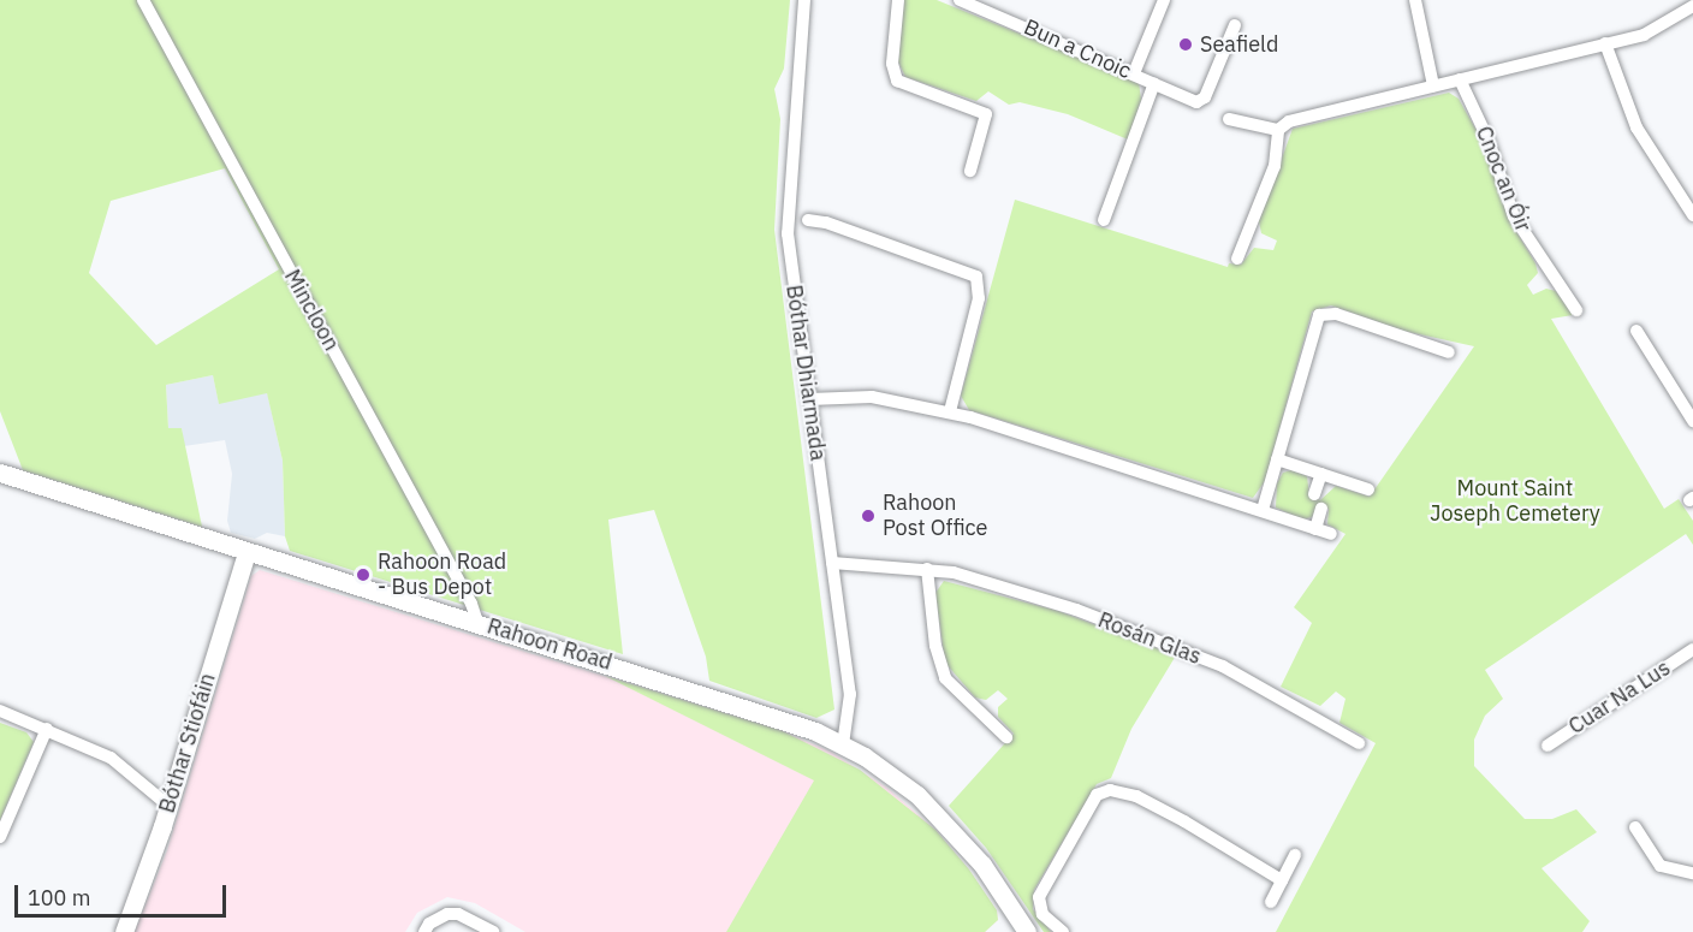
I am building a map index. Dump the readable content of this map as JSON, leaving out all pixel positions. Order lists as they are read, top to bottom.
{
  "streets": {
    "street": [
      "Bun a Cnoic",
      "Cnoc an Óir",
      "Mincloon",
      "Bóthar Dhiarmada",
      "Rosán Glas",
      "Rahoon Road",
      "Cuar Na Lus",
      "Bóthar Stiofáin"
    ]
  },
  "crossings": [
    ["Mincloon", "Rahoon Road"],
    ["Bóthar Dhiarmada", "Rosán Glas"],
    ["Bóthar Dhiarmada", "Rahoon Road"],
    ["Rahoon Road", "Bóthar Stiofáin"]
  ],
  "parks": ["Mount Saint Joseph Cemetery"],
  "places": ["Seafield", "Rahoon Post Office", "Rahoon Road - Bus Depot"],
  "scale_bar": "100 m"
}
